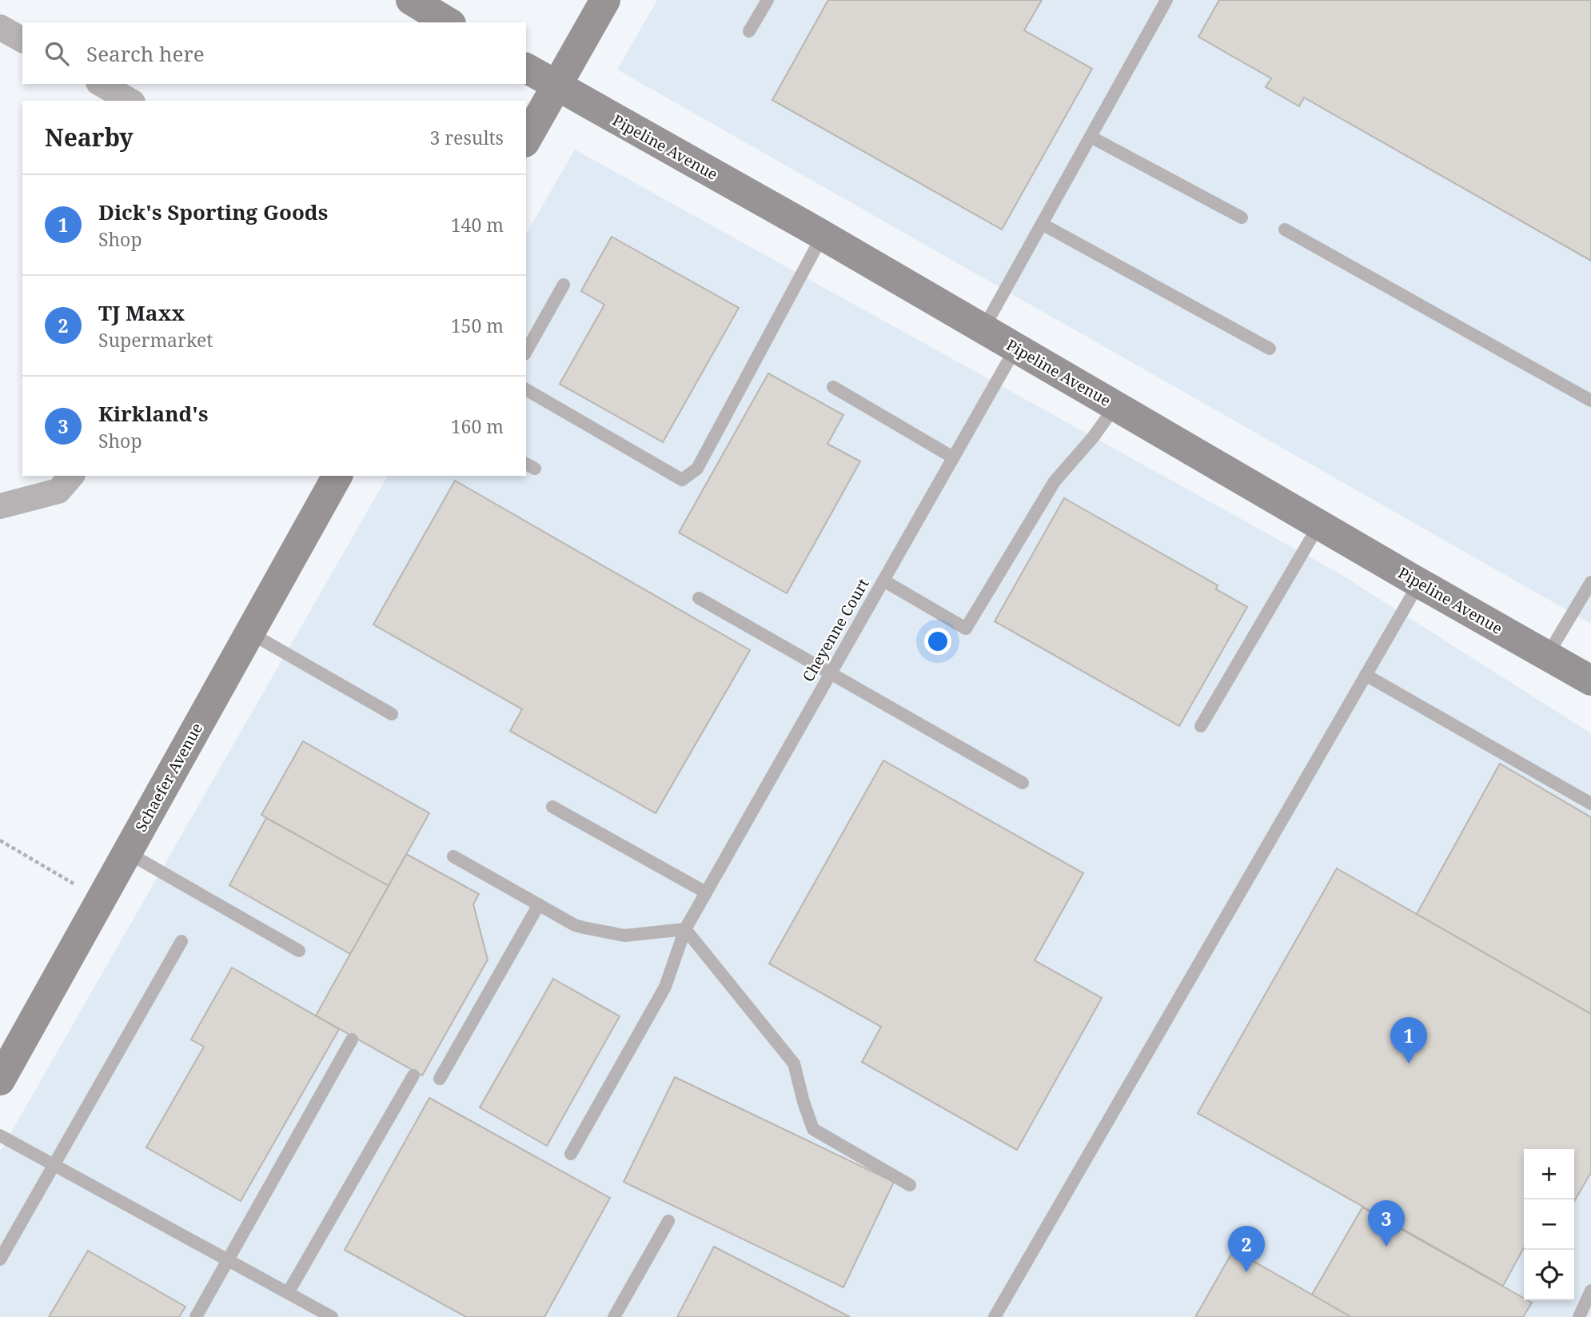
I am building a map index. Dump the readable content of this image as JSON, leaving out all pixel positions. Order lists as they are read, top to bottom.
{
  "streets": {
    "main road": ["Pipeline Avenue", "Schaefer Avenue"],
    "lane": ["Cheyenne Court"]
  },
  "crossings": [
    ["Pipeline Avenue", "Cheyenne Court"]
  ],
  "page": {
    "search": "Search here",
    "heading": ["Nearby", "3 results"],
    "list": [
      {
        "mark": "1",
        "name": "Dick's Sporting Goods",
        "note": "Shop",
        "value": "140 m"
      },
      {
        "mark": "2",
        "name": "TJ Maxx",
        "note": "Supermarket",
        "value": "150 m"
      },
      {
        "mark": "3",
        "name": "Kirkland's",
        "note": "Shop",
        "value": "160 m"
      }
    ],
    "pins": ["1", "3", "2"],
    "map_buttons": ["+", "−"]
  }
}
